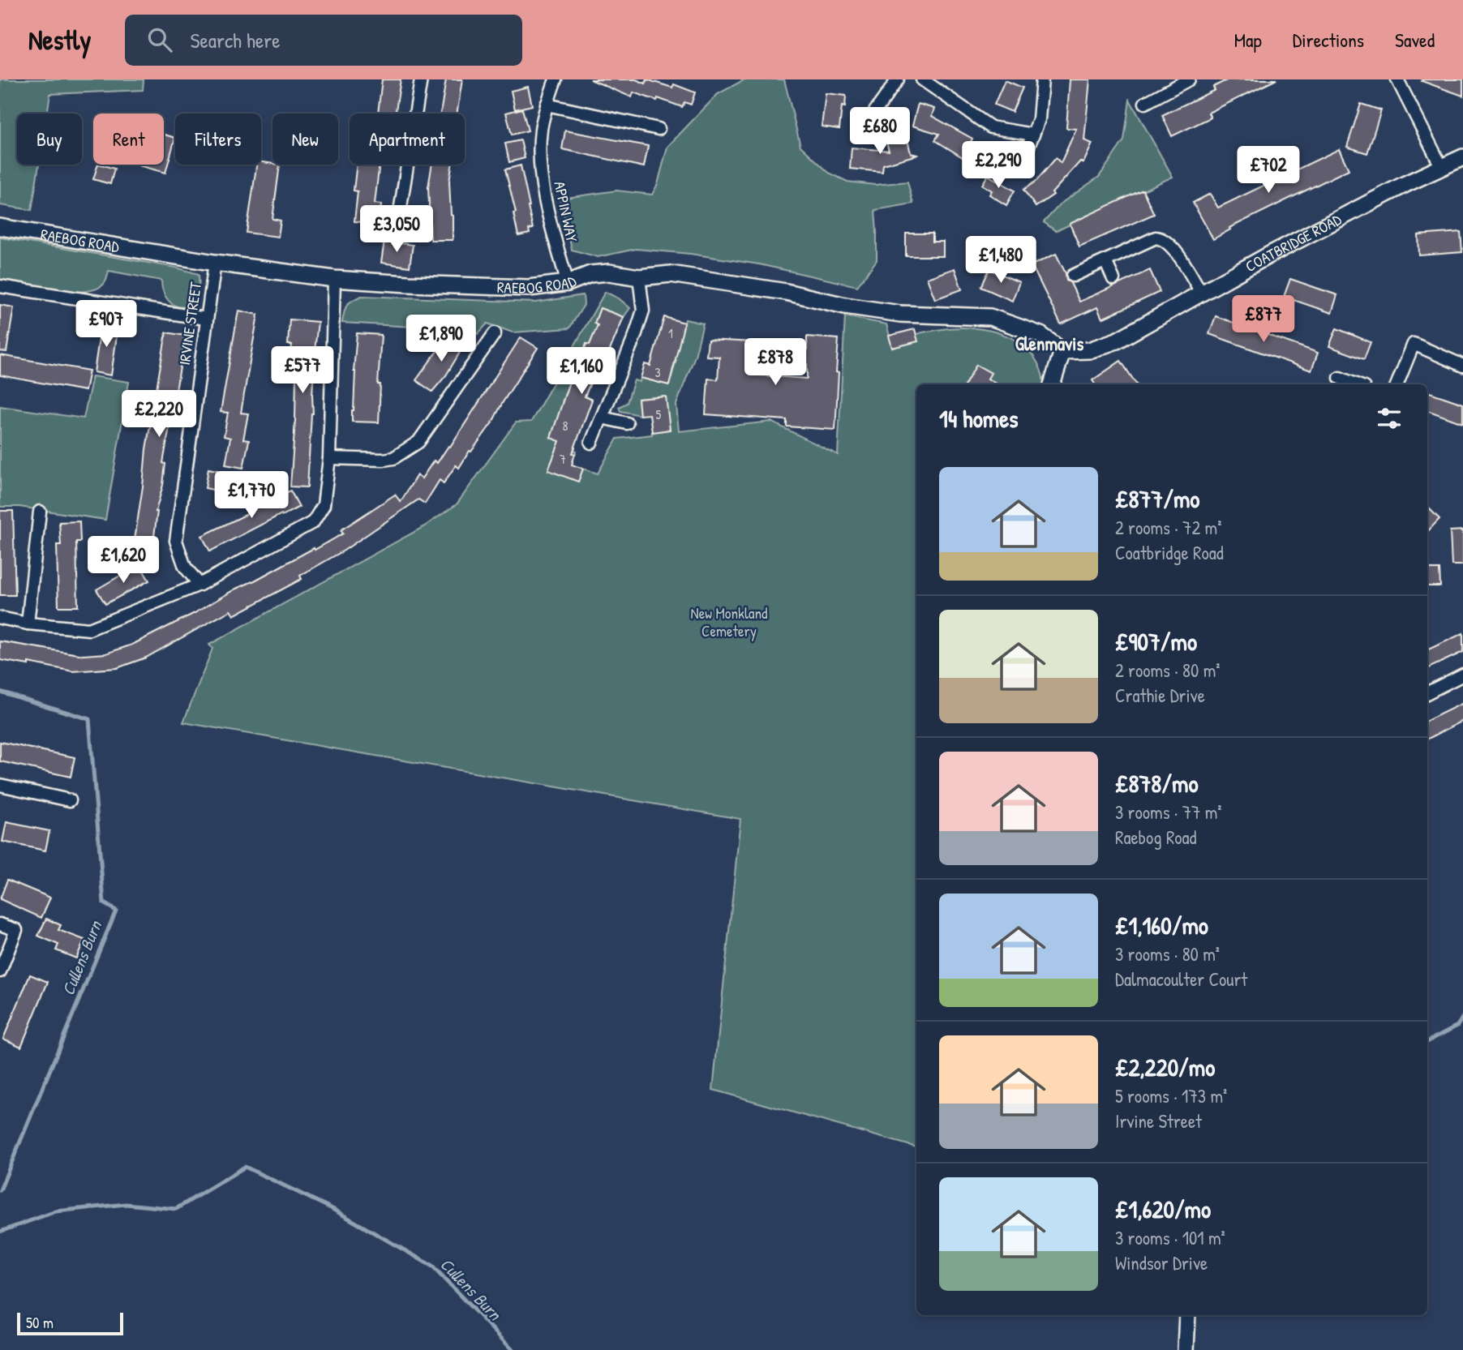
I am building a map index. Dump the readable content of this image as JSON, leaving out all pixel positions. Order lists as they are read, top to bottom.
{
  "streets": {
    "main road": ["RAEBOG ROAD", "COATBRIDGE ROAD"],
    "street": ["APPIN WAY", "IRVINE STREET"]
  },
  "crossings": [
    ["APPIN WAY", "RAEBOG ROAD"],
    ["RAEBOG ROAD", "COATBRIDGE ROAD"],
    ["RAEBOG ROAD", "IRVINE STREET"]
  ],
  "districts": ["Glenmavis"],
  "water": ["Cullens Burn"],
  "parks": ["New Monkland Cemetery"],
  "house_numbers": [
    "1",
    "3",
    "5",
    "8",
    "7"
  ],
  "scale_bar": "50 m",
  "page": {
    "header": "Nestly",
    "search": "Search here",
    "nav": ["Map", "Directions", "Saved"],
    "price": [
      "£680",
      "£2,290",
      "£702",
      "£3,050",
      "£1,480",
      "£877",
      "£907",
      "£1,890",
      "£878",
      "£577",
      "£1,160",
      "£2,220",
      "£1,770",
      "£1,620"
    ],
    "chip": [
      "Buy",
      "Rent",
      "Filters",
      "New",
      "Apartment"
    ],
    "heading": "14 homes",
    "list": [
      {
        "name": "£877/mo",
        "note": "2 rooms · 72 m² · Coatbridge Road"
      },
      {
        "name": "£907/mo",
        "note": "2 rooms · 80 m² · Crathie Drive"
      },
      {
        "name": "£878/mo",
        "note": "3 rooms · 77 m² · Raebog Road"
      },
      {
        "name": "£1,160/mo",
        "note": "3 rooms · 80 m² · Dalmacoulter Court"
      },
      {
        "name": "£2,220/mo",
        "note": "5 rooms · 173 m² · Irvine Street"
      },
      {
        "name": "£1,620/mo",
        "note": "3 rooms · 101 m² · Windsor Drive"
      }
    ],
    "scale": "50 m"
  }
}
